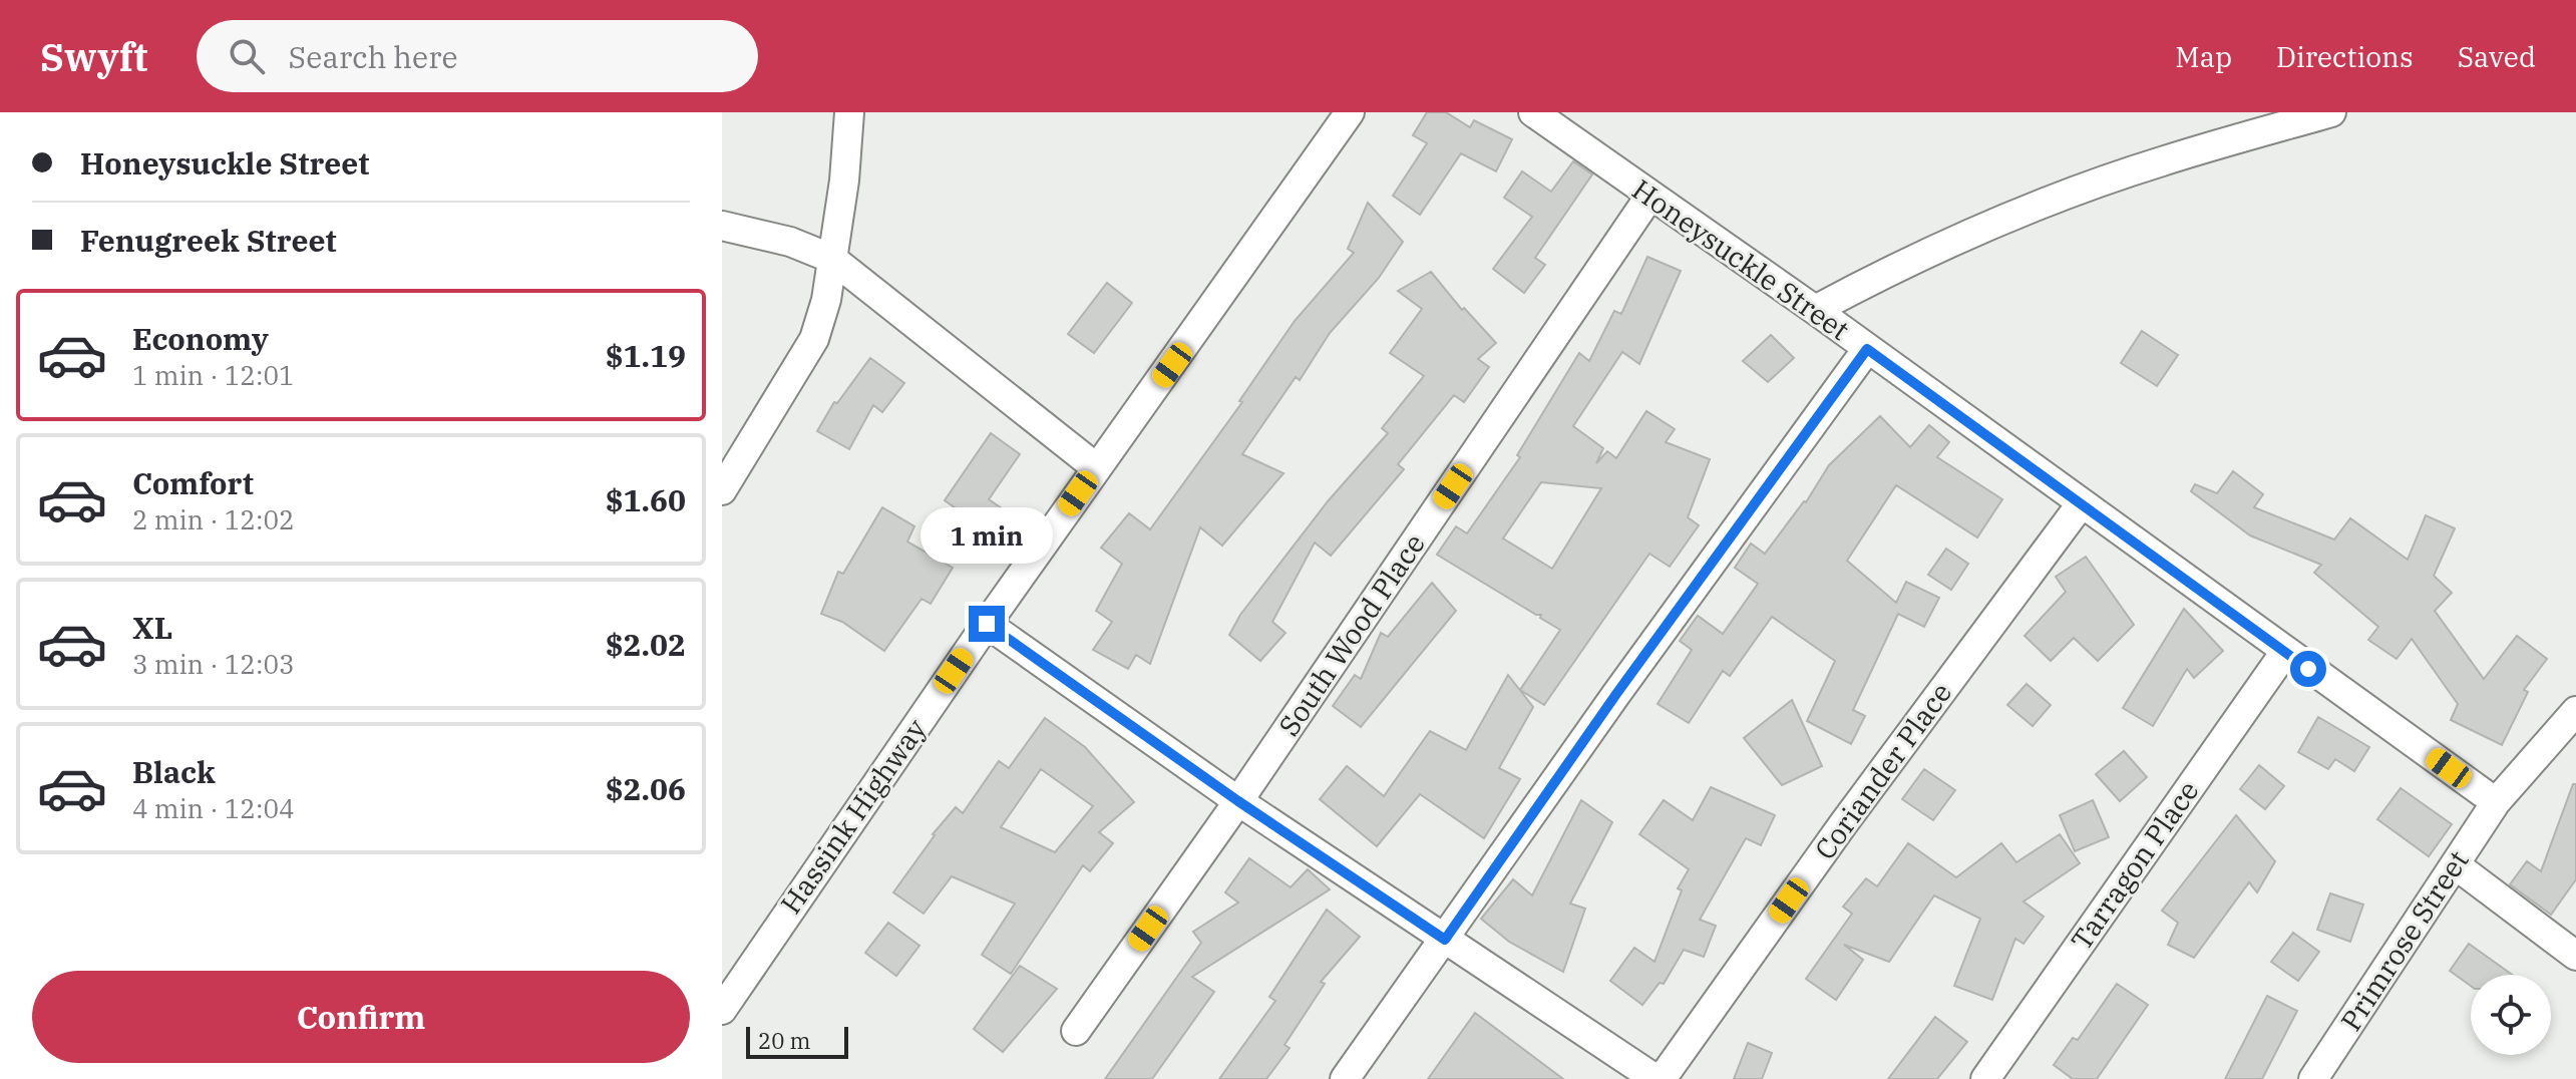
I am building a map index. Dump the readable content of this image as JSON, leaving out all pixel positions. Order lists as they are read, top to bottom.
{
  "streets": {
    "street": [
      "Honeysuckle Street",
      "South Wood Place",
      "Coriander Place",
      "Hassink Highway",
      "Tarragon Place",
      "Primrose Street"
    ]
  },
  "crossings": [
    ["Honeysuckle Street", "South Wood Place"],
    ["Honeysuckle Street", "Coriander Place"],
    ["Honeysuckle Street", "Tarragon Place"],
    ["Honeysuckle Street", "Primrose Street"]
  ],
  "scale_bar": "20 m",
  "page": {
    "header": "Swyft",
    "search": "Search here",
    "nav": ["Map", "Directions", "Saved"],
    "banner": ["Honeysuckle Street", "Fenugreek Street"],
    "list": [
      {
        "name": "Economy",
        "note": "1 min · 12:01",
        "value": "$1.19"
      },
      {
        "name": "Comfort",
        "note": "2 min · 12:02",
        "value": "$1.60"
      },
      {
        "name": "XL",
        "note": "3 min · 12:03",
        "value": "$2.02"
      },
      {
        "name": "Black",
        "note": "4 min · 12:04",
        "value": "$2.06"
      }
    ],
    "bubble": "1 min",
    "buttons": "Confirm",
    "scale": "20 m"
  }
}
